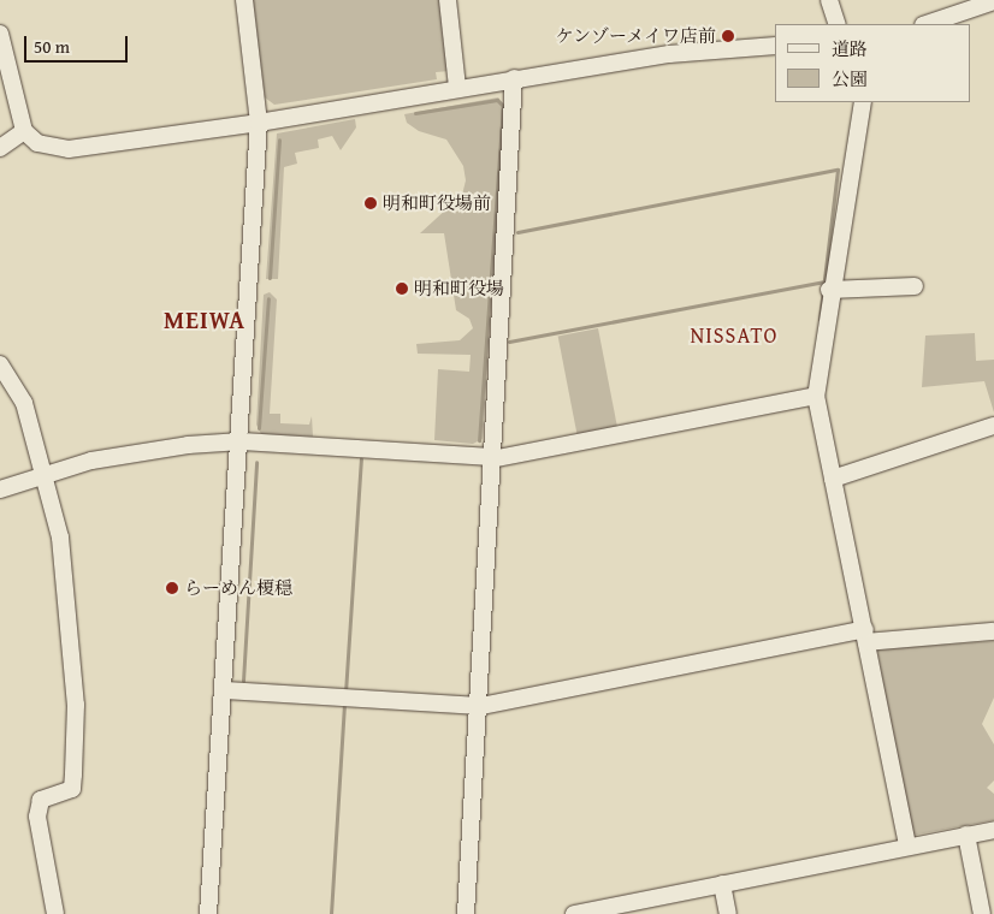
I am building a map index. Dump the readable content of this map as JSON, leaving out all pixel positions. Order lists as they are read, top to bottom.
{
  "districts": ["MEIWA", "NISSATO"],
  "places": [
    "ケンゾーメイワ店前",
    "明和町役場前",
    "明和町役場",
    "らーめん榎穏"
  ],
  "legend": ["道路", "公園"],
  "scale_bar": "50 m"
}
